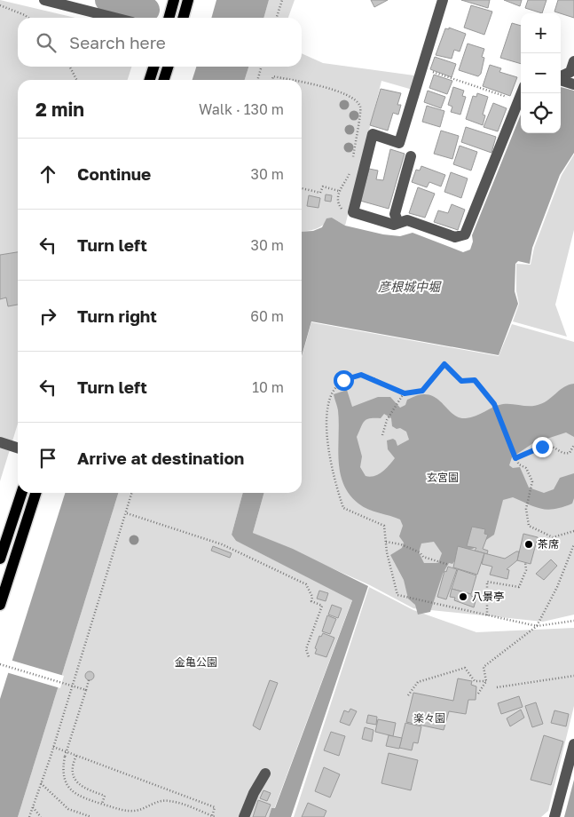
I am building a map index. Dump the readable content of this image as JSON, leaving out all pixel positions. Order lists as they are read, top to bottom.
{
  "water": ["彦根城中堀"],
  "parks": ["玄宮園", "金亀公園", "楽々園"],
  "places": ["茶席", "八景亭"],
  "page": {
    "map_buttons": ["+", "−"],
    "search": "Search here",
    "heading": ["2 min", "Walk · 130 m"],
    "list": [
      ["Continue", "30 m"],
      ["Turn left", "30 m"],
      ["Turn right", "60 m"],
      ["Turn left", "10 m"],
      "Arrive at destination"
    ]
  }
}
